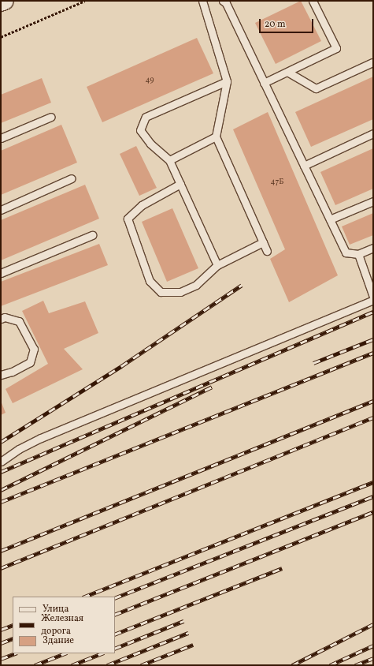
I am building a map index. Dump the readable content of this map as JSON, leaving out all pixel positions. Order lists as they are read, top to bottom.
{
  "house_numbers": ["49", "47Б"],
  "legend": ["Улица", "Железная дорога", "Здание"],
  "scale_bar": "20 m"
}
